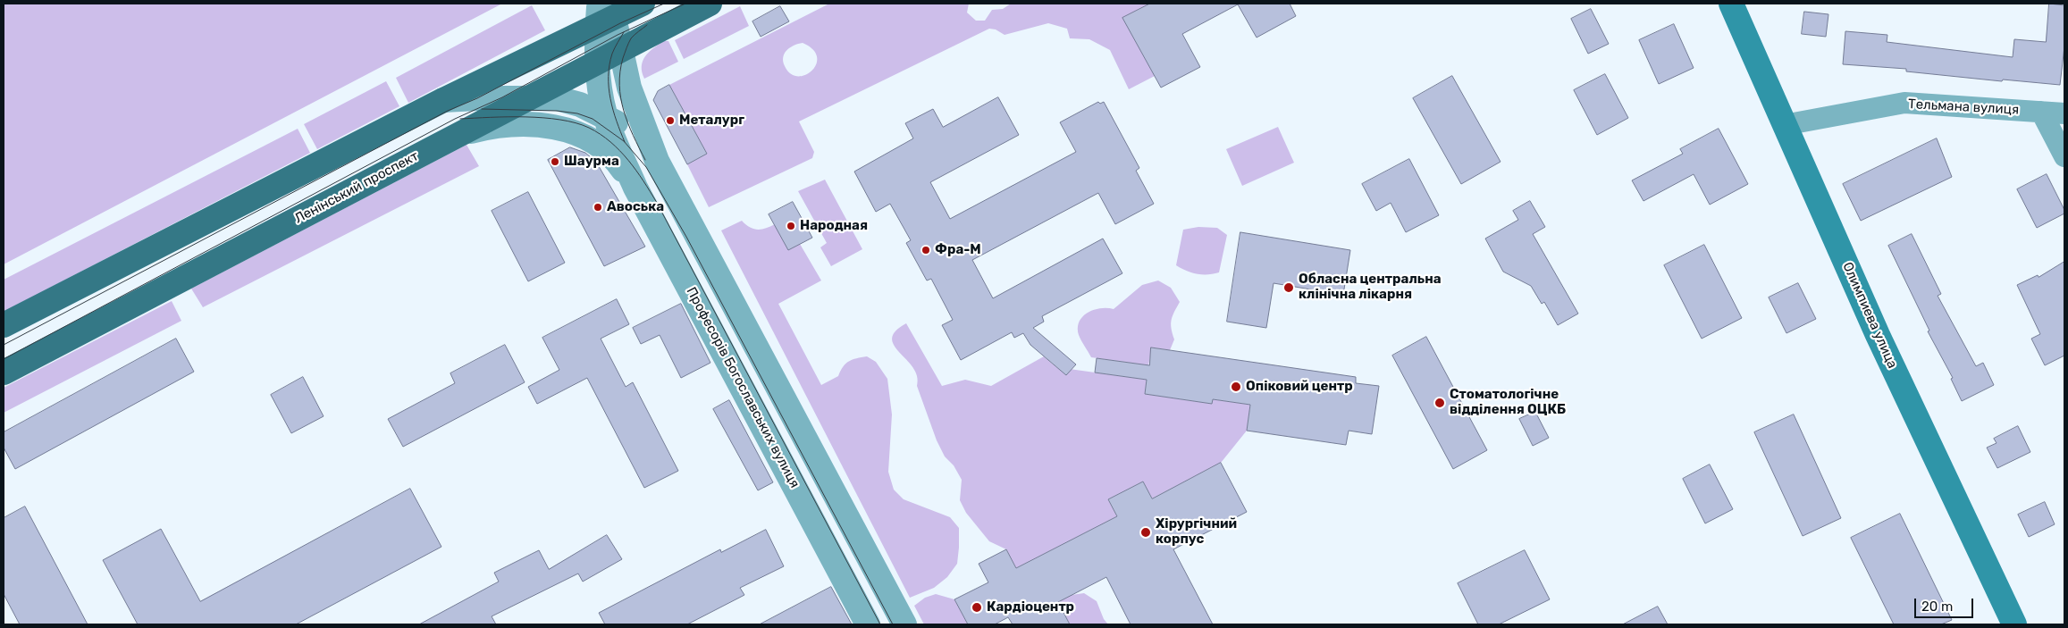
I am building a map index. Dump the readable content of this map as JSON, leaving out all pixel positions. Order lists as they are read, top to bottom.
{
  "streets": {
    "main road": ["Ленінський проспект", "Олимпиева улица"],
    "street": ["Тельмана вулиця", "Професорів Богославських вулиця"]
  },
  "crossings": [
    ["Тельмана вулиця", "Олимпиева улица"],
    ["Ленінський проспект", "Професорів Богославських вулиця"]
  ],
  "places": [
    "Металург",
    "Шаурма",
    "Авоська",
    "Народная",
    "Фра-М",
    "Обласна центральна клінічна лікарня",
    "Опіковий центр",
    "Стоматологічне відділення ОЦКБ",
    "Хірургічний корпус",
    "Кардіоцентр"
  ],
  "scale_bar": "20 m"
}
